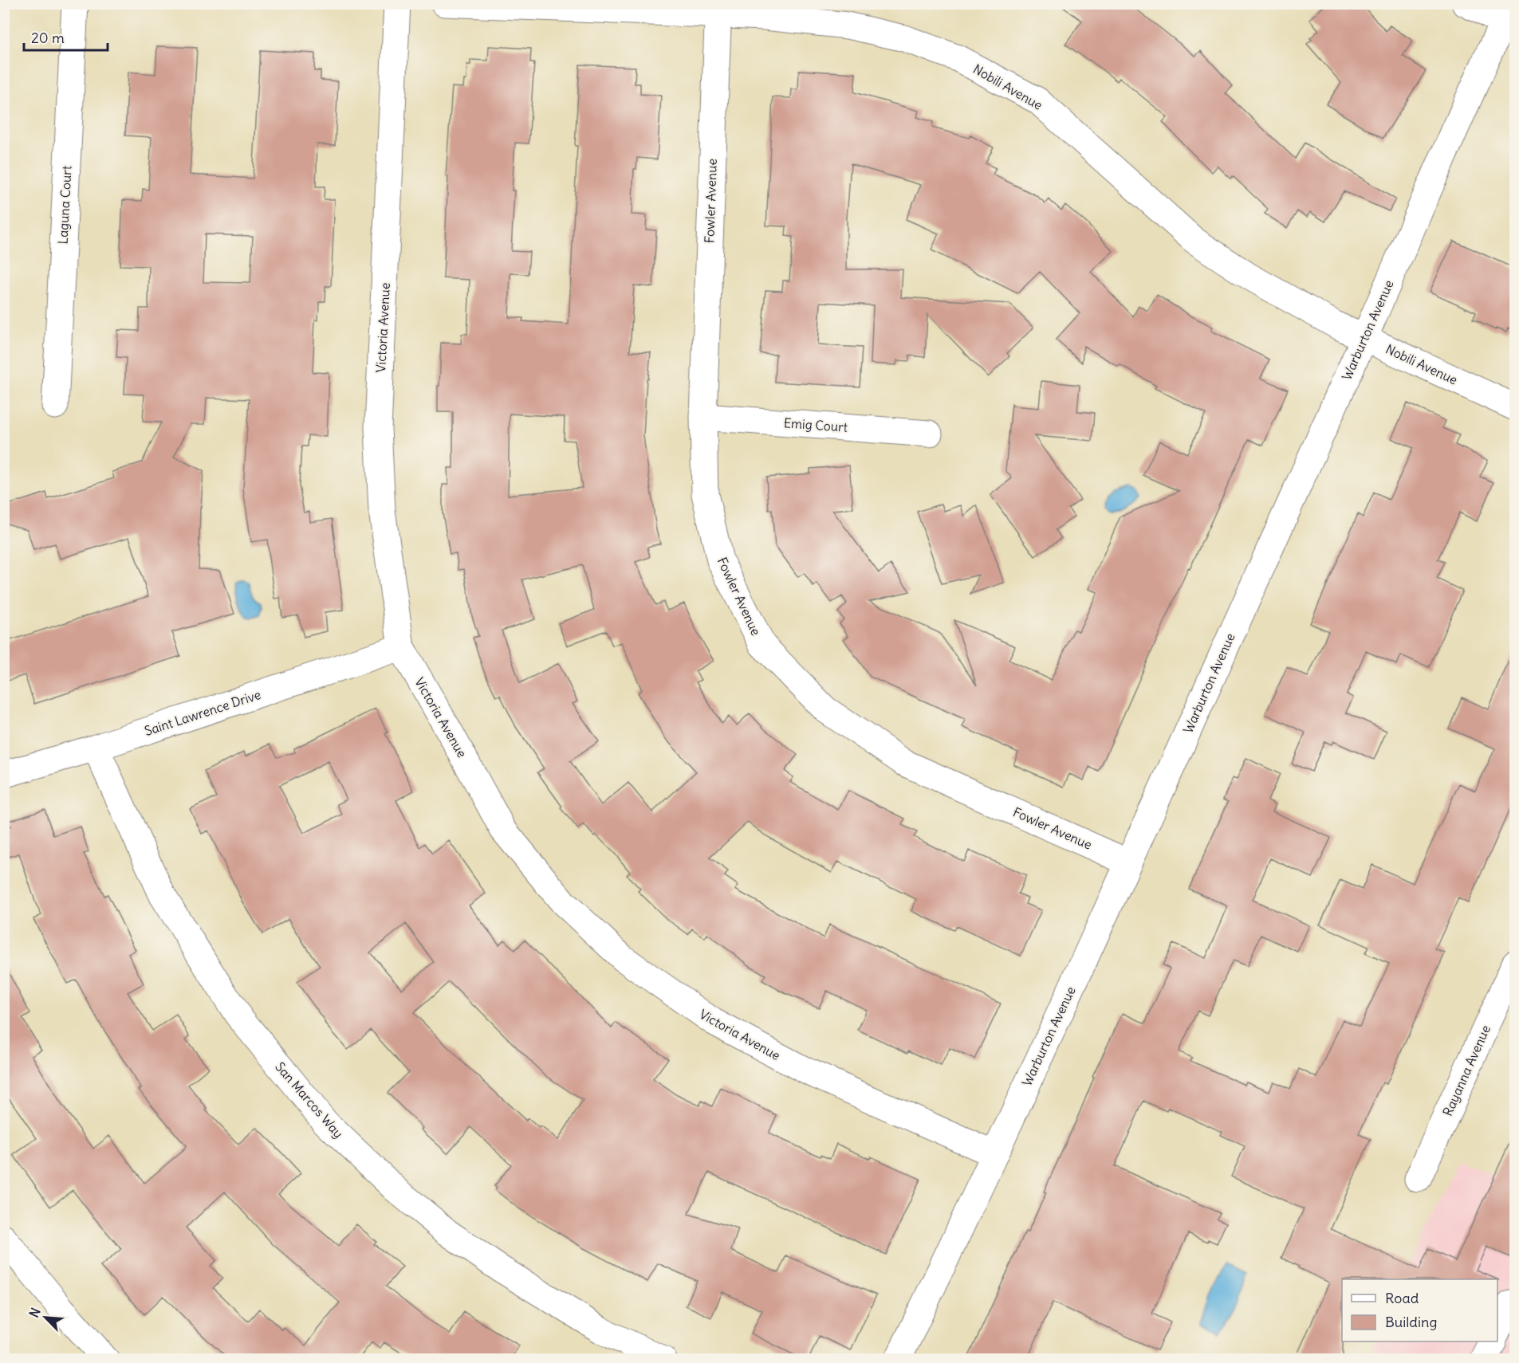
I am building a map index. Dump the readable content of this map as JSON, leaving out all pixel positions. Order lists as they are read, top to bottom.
{
  "streets": {
    "street": [
      "Nobili Avenue",
      "Fowler Avenue",
      "Laguna Court",
      "Victoria Avenue",
      "Warburton Avenue",
      "Emig Court",
      "Saint Lawrence Drive",
      "Rayanna Avenue",
      "San Marcos Way"
    ]
  },
  "crossings": [
    ["Nobili Avenue", "Fowler Avenue"],
    ["Nobili Avenue", "Warburton Avenue"],
    ["Fowler Avenue", "Warburton Avenue"],
    ["Fowler Avenue", "Emig Court"],
    ["Victoria Avenue", "Warburton Avenue"],
    ["Victoria Avenue", "Saint Lawrence Drive"],
    ["Saint Lawrence Drive", "San Marcos Way"]
  ],
  "legend": ["Road", "Building"],
  "scale_bar": "20 m",
  "north": "top left"
}
